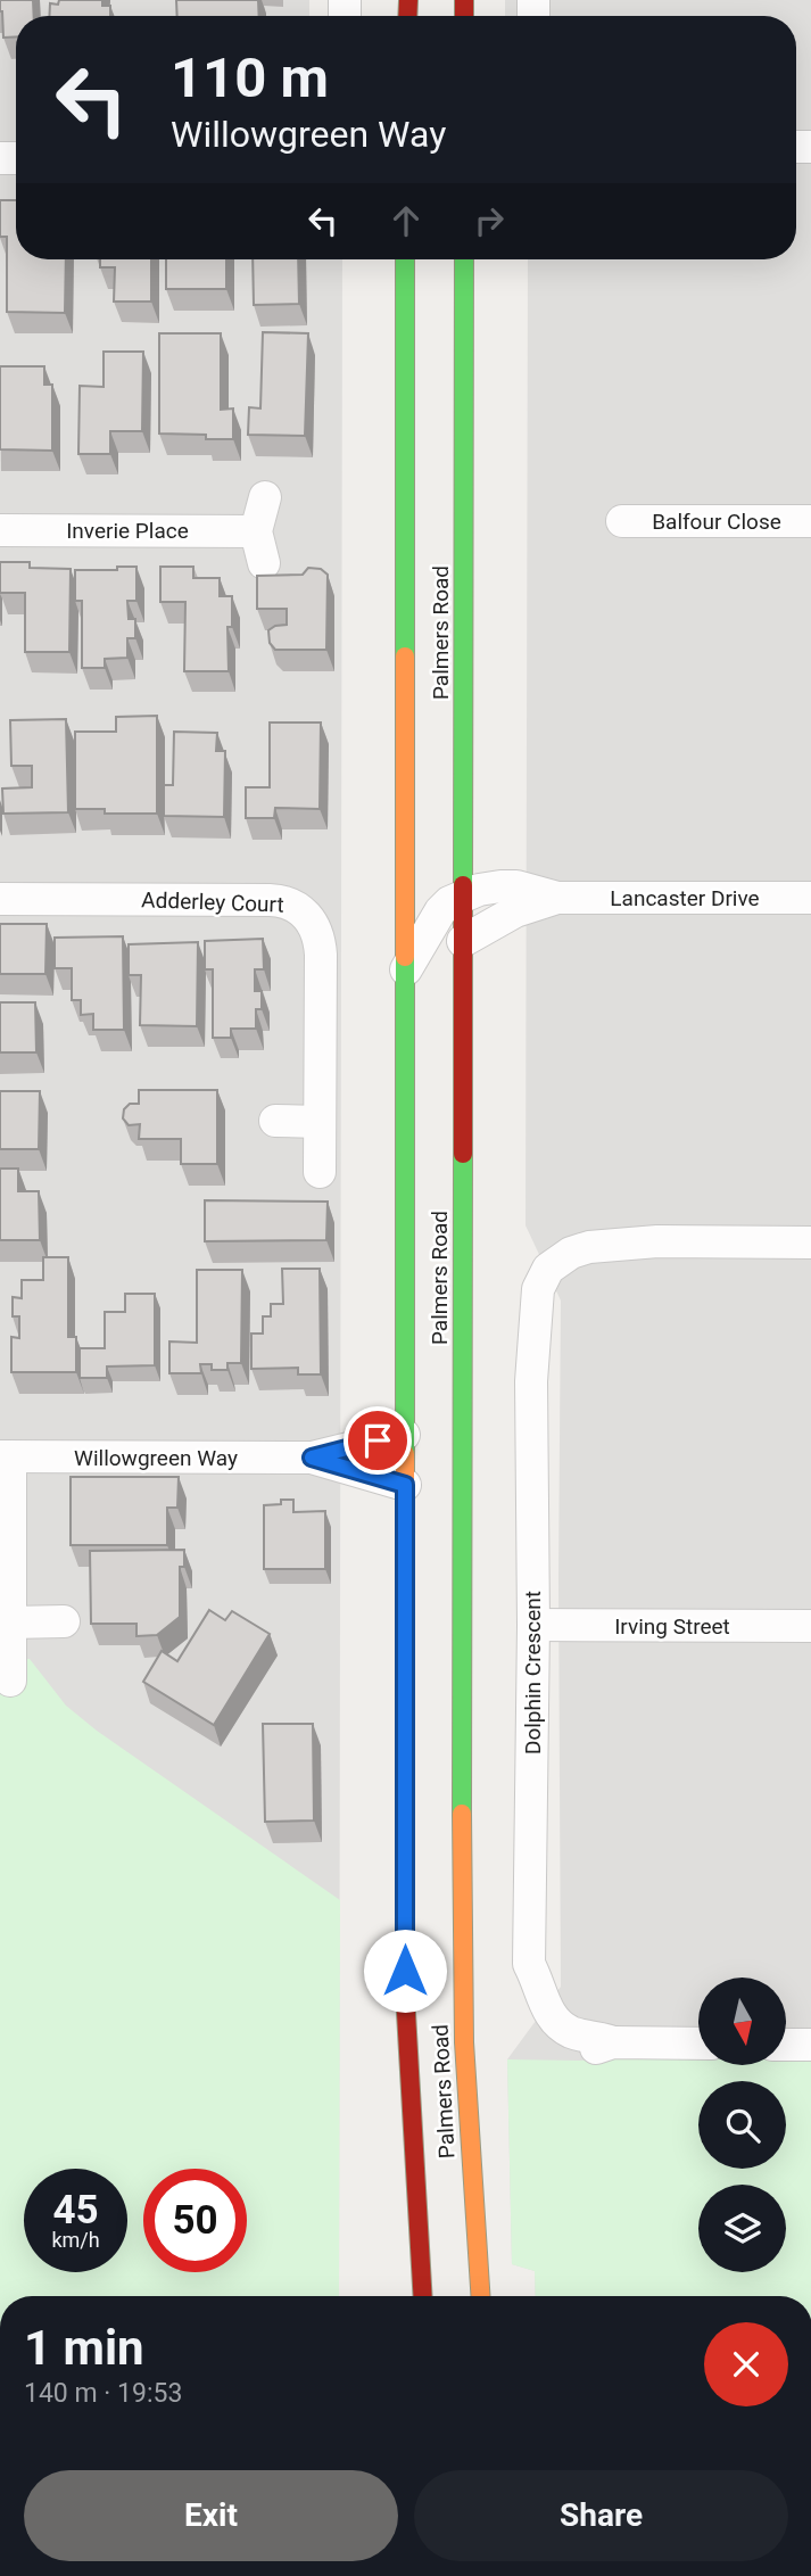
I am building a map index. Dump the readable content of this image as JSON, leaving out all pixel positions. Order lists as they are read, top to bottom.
{
  "streets": {
    "main road": ["Palmers Road"],
    "street": [
      "Balfour Close",
      "Inverie Place",
      "Lancaster Drive",
      "Adderley Court",
      "Willowgreen Way",
      "Irving Street",
      "Dolphin Crescent"
    ]
  },
  "crossings": [
    ["Palmers Road", "Lancaster Drive"],
    ["Palmers Road", "Willowgreen Way"],
    ["Irving Street", "Dolphin Crescent"]
  ],
  "north": "bottom",
  "page": {
    "turn": ["110 m", "Willowgreen Way"],
    "speed": "45 km/h",
    "limit": "50",
    "heading": ["1 min", "140 m · 19:53"],
    "buttons": ["Exit", "Share"]
  }
}
